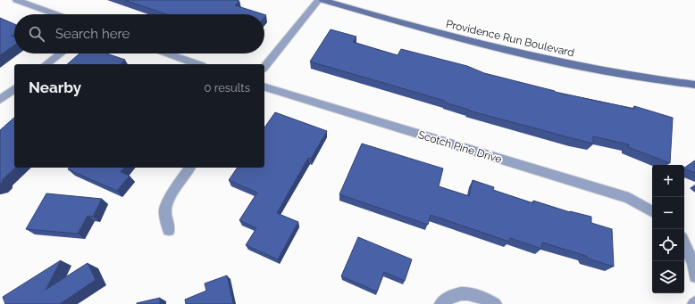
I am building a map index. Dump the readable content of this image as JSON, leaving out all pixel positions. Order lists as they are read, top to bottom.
{
  "streets": {
    "street": ["Providence Run Boulevard", "Scotch Pine Drive"]
  },
  "page": {
    "search": "Search here",
    "heading": ["Nearby", "0 results"],
    "map_buttons": ["+", "−"]
  }
}
